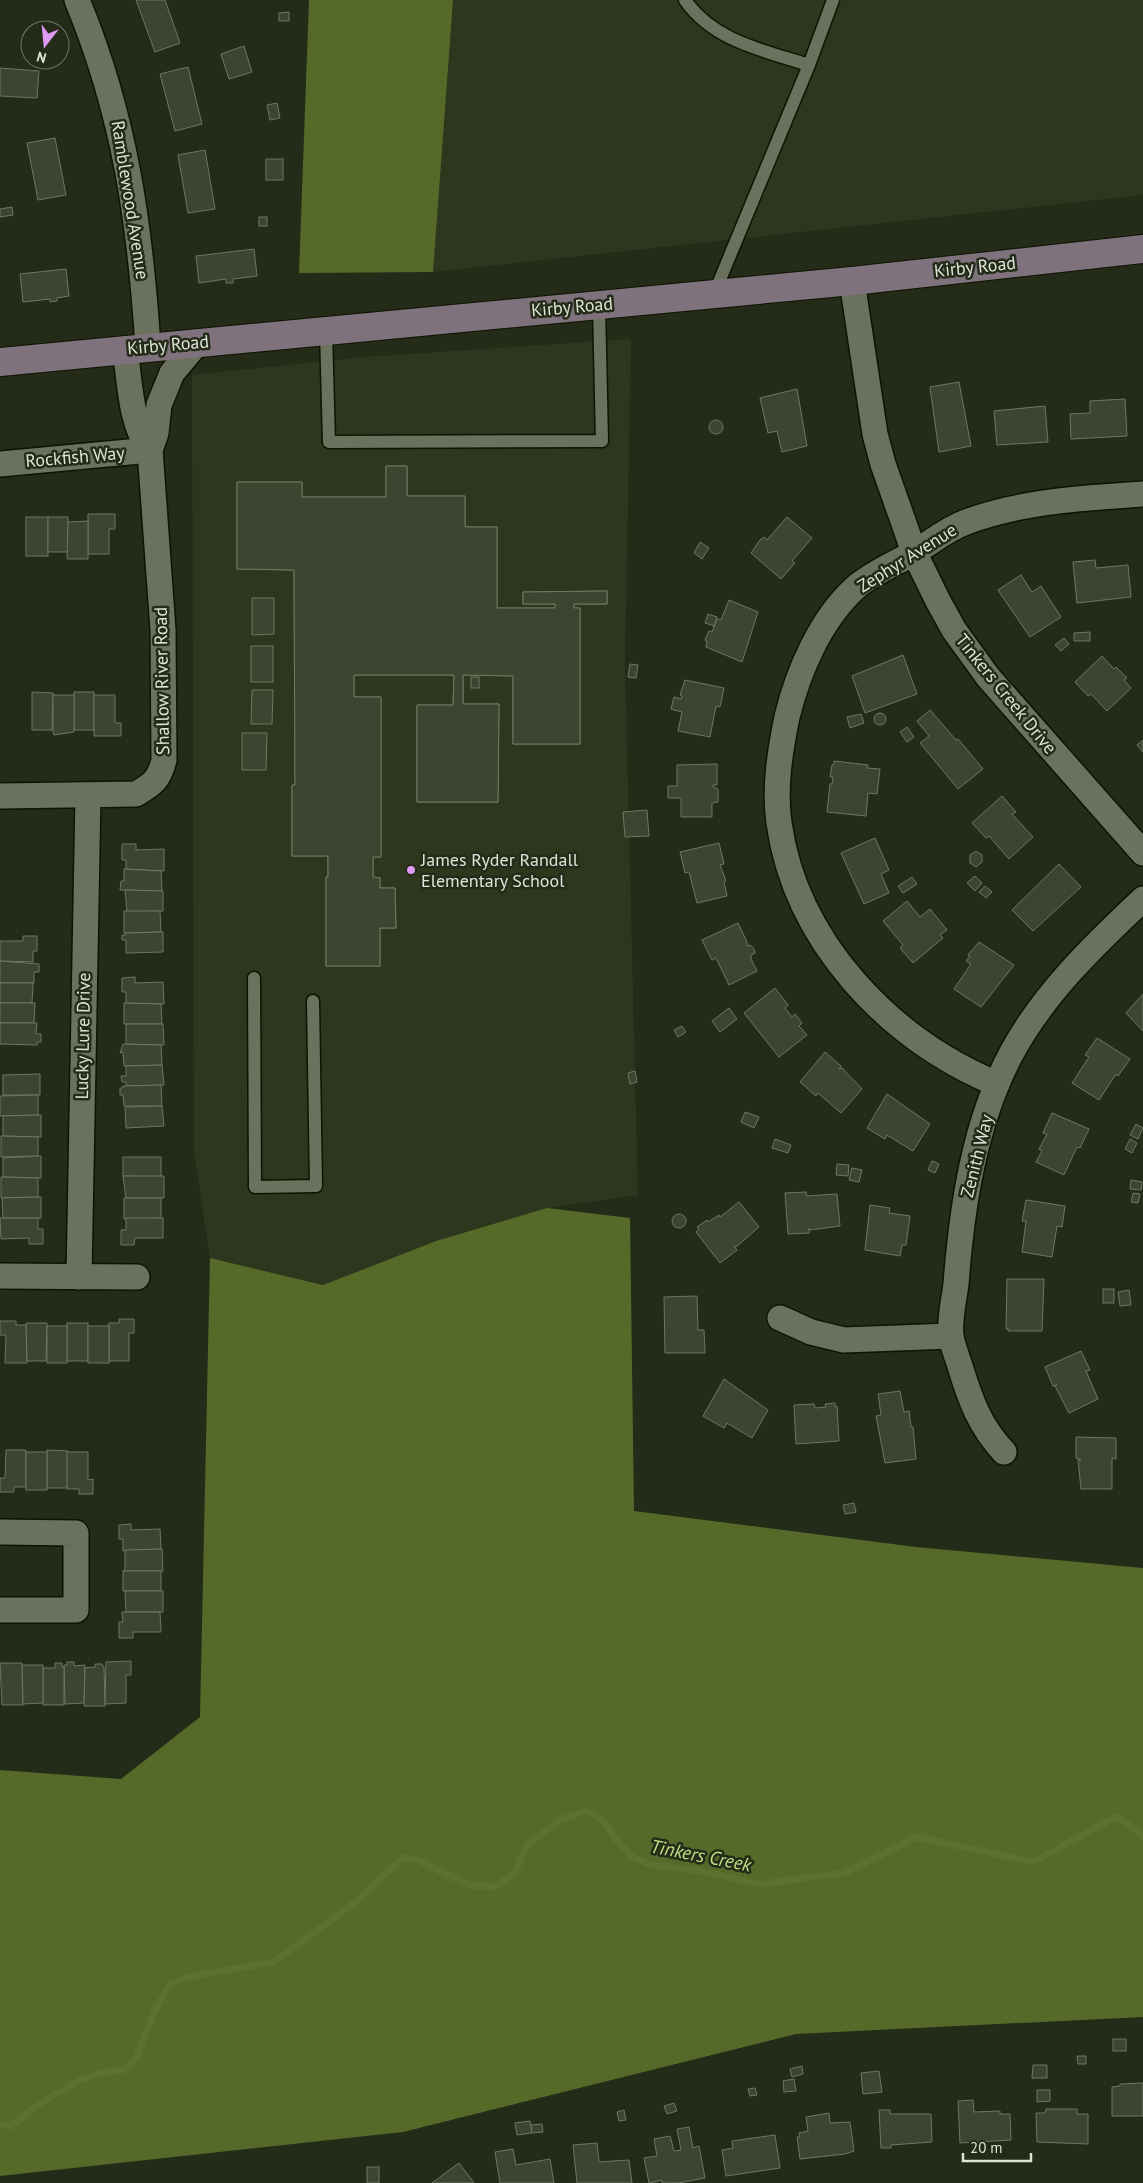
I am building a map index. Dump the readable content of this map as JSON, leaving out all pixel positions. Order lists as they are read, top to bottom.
{
  "streets": {
    "main road": ["Kirby Road"],
    "street": [
      "Ramblewood Avenue",
      "Rockfish Way",
      "Zephyr Avenue",
      "Shallow River Road",
      "Tinkers Creek Drive",
      "Lucky Lure Drive",
      "Zenith Way"
    ]
  },
  "crossings": [
    ["Ramblewood Avenue", "Kirby Road"],
    ["Ramblewood Avenue", "Shallow River Road"],
    ["Kirby Road", "Shallow River Road"],
    ["Kirby Road", "Tinkers Creek Drive"],
    ["Rockfish Way", "Shallow River Road"],
    ["Zephyr Avenue", "Tinkers Creek Drive"],
    ["Zephyr Avenue", "Zenith Way"],
    ["Shallow River Road", "Lucky Lure Drive"]
  ],
  "water": ["Tinkers Creek"],
  "places": ["James Ryder Randall Elementary School"],
  "scale_bar": "20 m",
  "north": "bottom"
}
